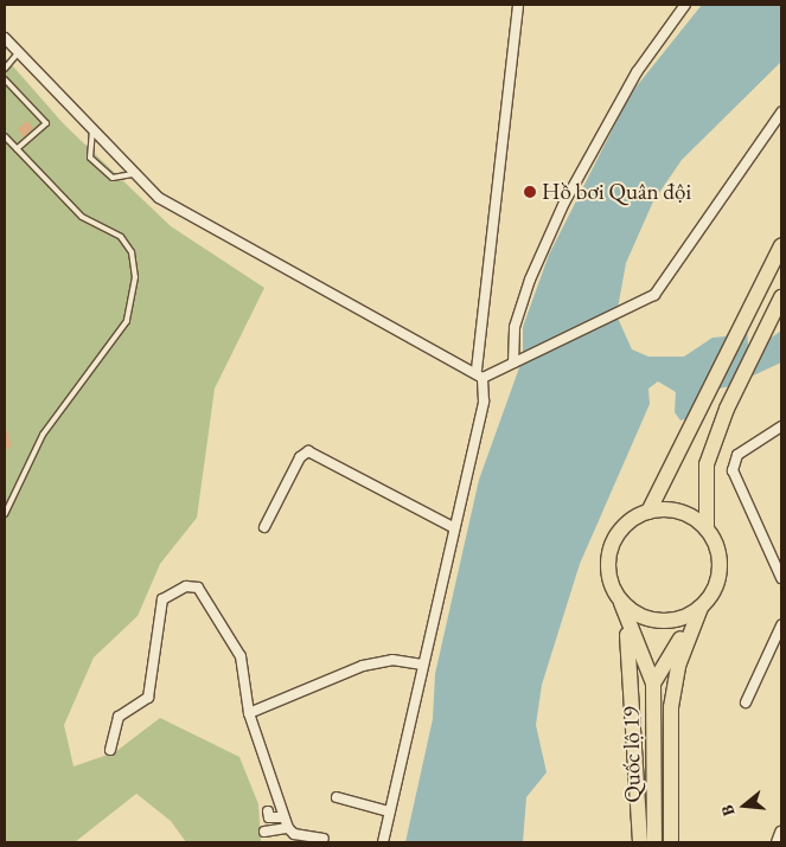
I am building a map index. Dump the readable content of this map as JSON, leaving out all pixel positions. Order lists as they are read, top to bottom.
{
  "streets": {
    "highway": ["Quốc lộ 19"]
  },
  "places": ["Hồ bơi Quân đội"],
  "north": "left"
}
